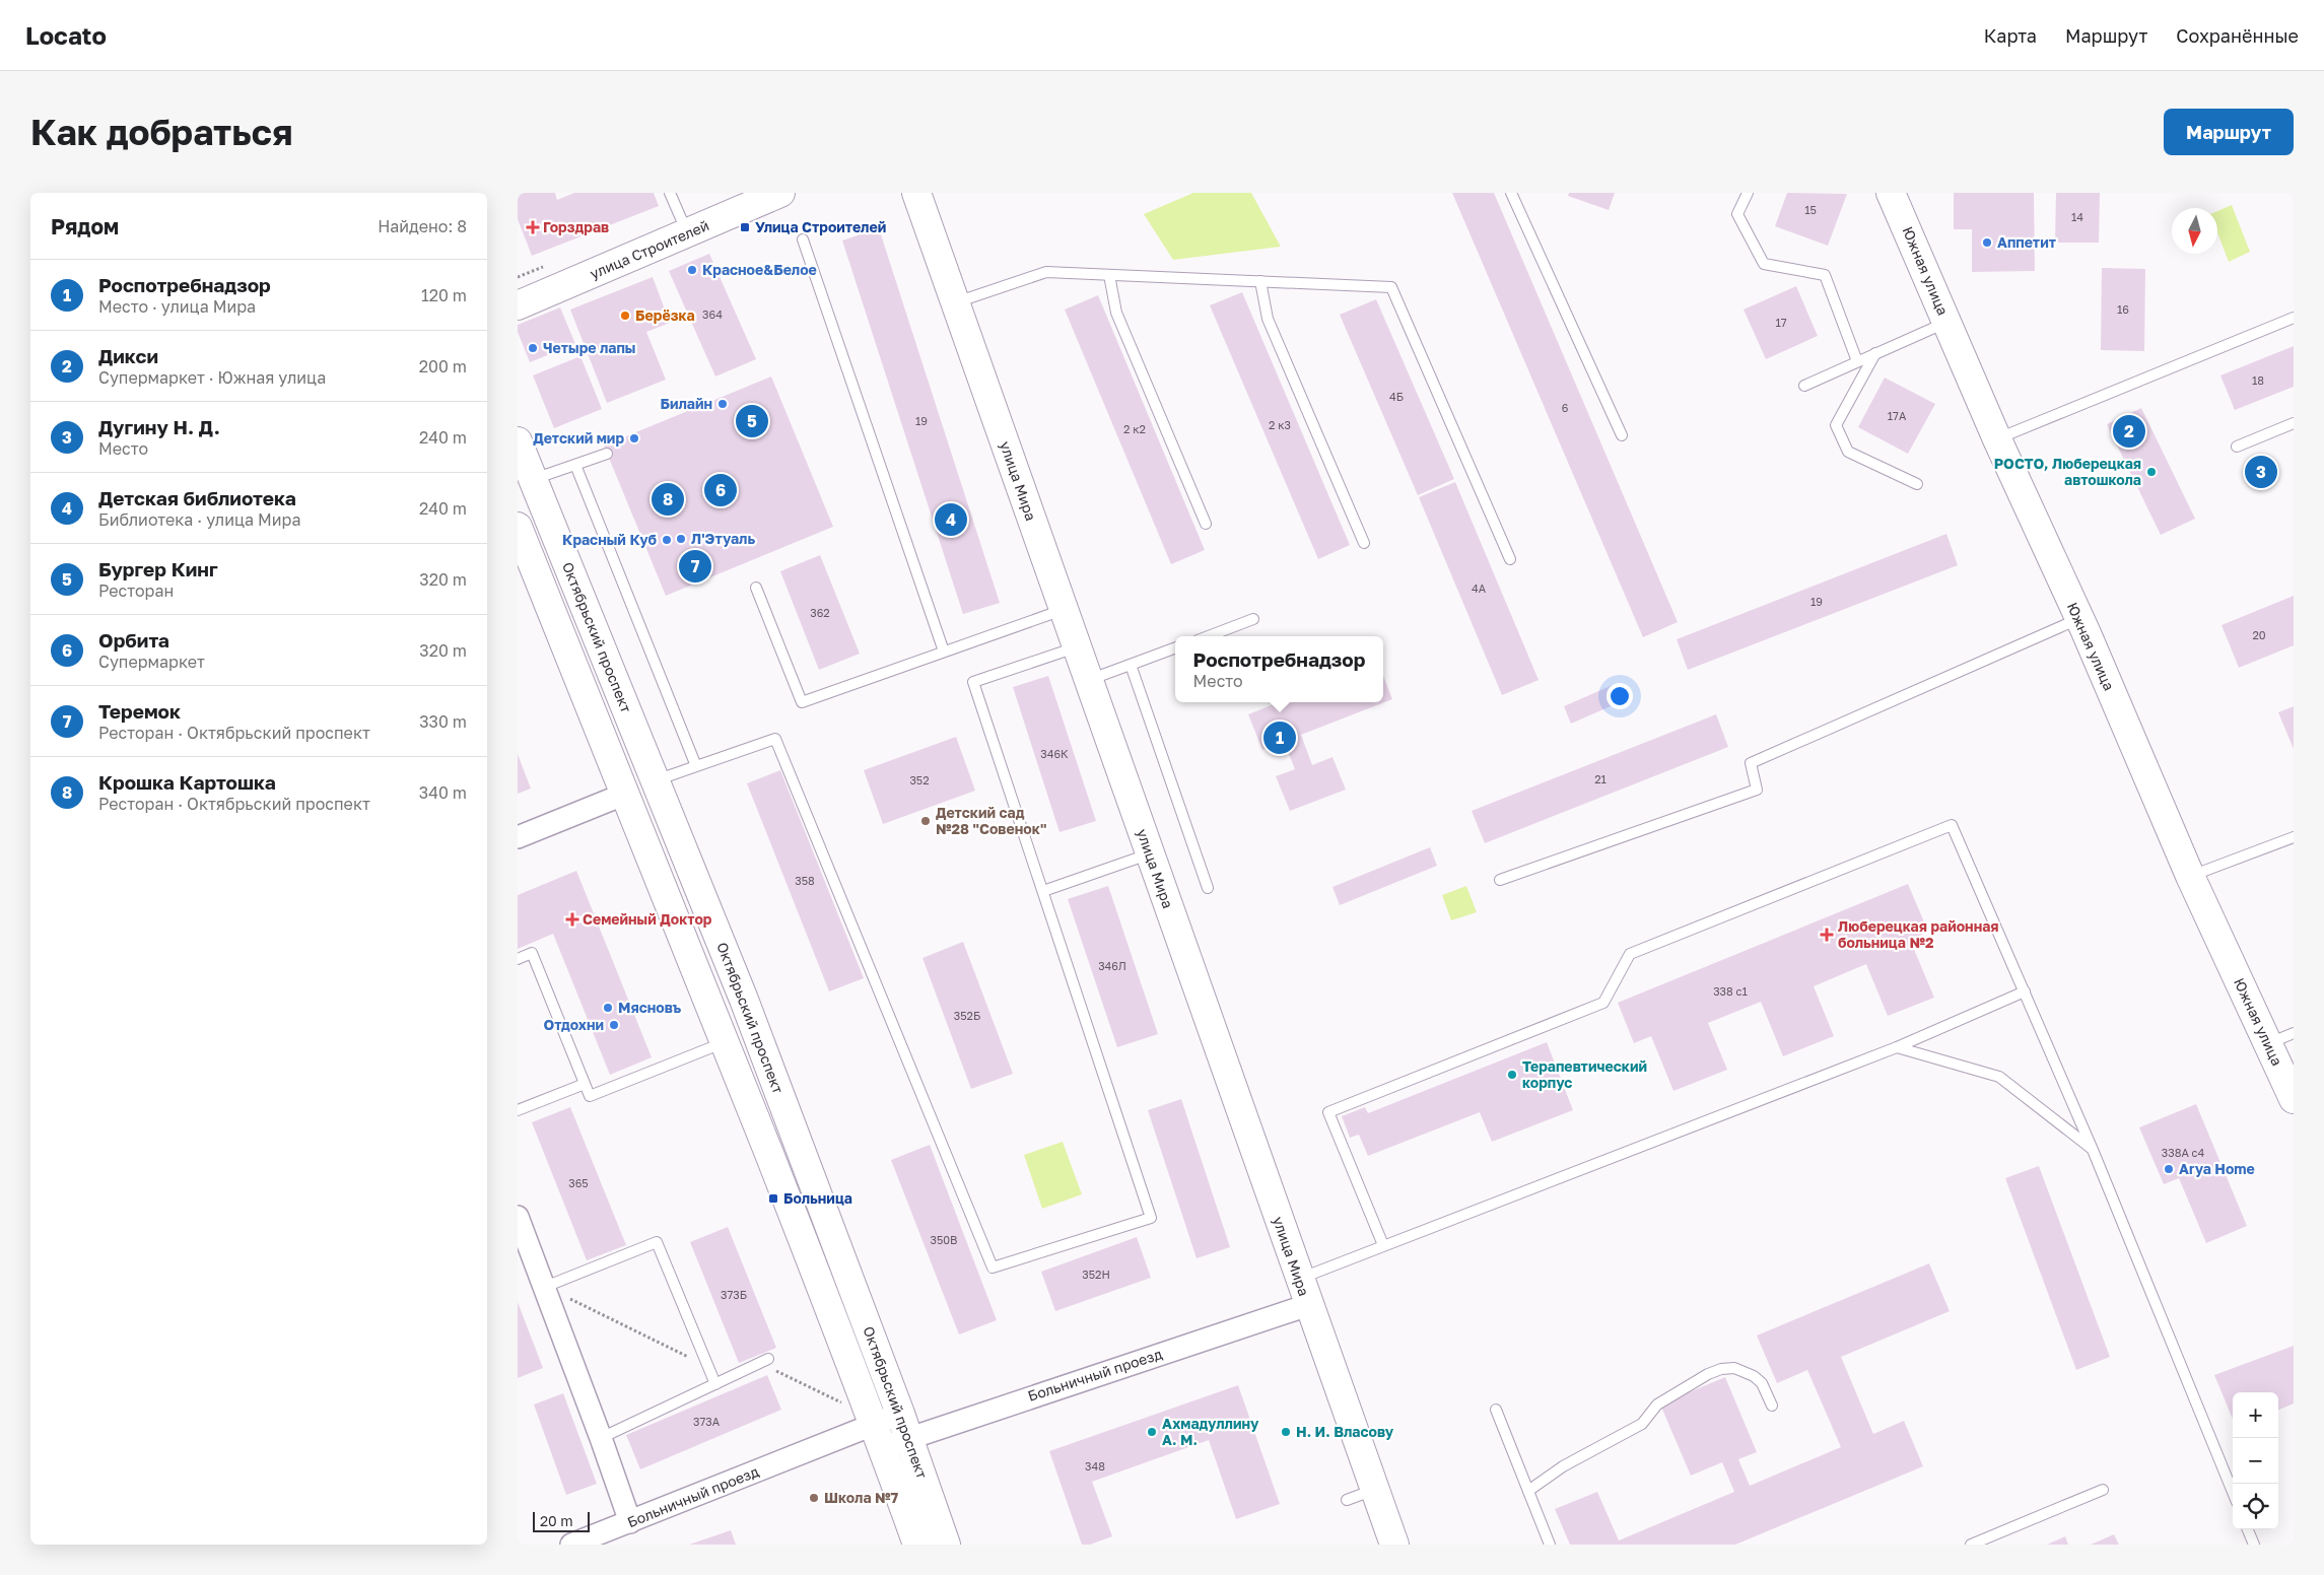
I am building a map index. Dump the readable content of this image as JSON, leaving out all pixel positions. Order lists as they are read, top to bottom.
{
  "streets": {
    "street": [
      "улица Строителей",
      "Южная улица",
      "улица Мира",
      "Октябрьский проспект",
      "Больничный проезд"
    ]
  },
  "crossings": [
    ["улица Мира", "Больничный проезд"],
    ["Октябрьский проспект", "Больничный проезд"]
  ],
  "places": {
    "health": ["Горздрав", "Семейный Доктор", "Люберецкая районная больница №2"],
    "transit": ["Улица Строителей", "Больница"],
    "other": [
      "Аппетит",
      "Красное&Белое",
      "Берёзка",
      "Четыре лапы",
      "Билайн",
      "Детский мир",
      "РОСТО, Люберецкая автошкола",
      "Л'Этуаль",
      "Красный Куб",
      "Детский сад №28 \"Совенок\"",
      "Мясновъ",
      "Отдохни",
      "Терапевтический корпус",
      "Arya Home",
      "Ахмадуллину А. М.",
      "Н. И. Власову",
      "Школа №7"
    ]
  },
  "house_numbers": [
    "15",
    "14",
    "16",
    "364",
    "17",
    "18",
    "4Б",
    "6",
    "17А",
    "19",
    "2 к3",
    "2 к2",
    "4А",
    "19",
    "362",
    "20",
    "346К",
    "21",
    "352",
    "358",
    "346Л",
    "338 с1",
    "352Б",
    "338А с4",
    "365",
    "350В",
    "352Н",
    "373Б",
    "373А",
    "348"
  ],
  "scale_bar": "20 m",
  "north": "bottom",
  "page": {
    "header": "Locato",
    "nav": ["Карта", "Маршрут", "Сохранённые"],
    "buttons": "Маршрут",
    "title": "Как добраться",
    "heading": ["Рядом", "Найдено: 8"],
    "list": [
      {
        "mark": "1",
        "name": "Роспотребнадзор",
        "note": "Место · улица Мира",
        "value": "120 m"
      },
      {
        "mark": "2",
        "name": "Дикси",
        "note": "Супермаркет · Южная улица",
        "value": "200 m"
      },
      {
        "mark": "3",
        "name": "Дугину Н. Д.",
        "note": "Место",
        "value": "240 m"
      },
      {
        "mark": "4",
        "name": "Детская библиотека",
        "note": "Библиотека · улица Мира",
        "value": "240 m"
      },
      {
        "mark": "5",
        "name": "Бургер Кинг",
        "note": "Ресторан",
        "value": "320 m"
      },
      {
        "mark": "6",
        "name": "Орбита",
        "note": "Супермаркет",
        "value": "320 m"
      },
      {
        "mark": "7",
        "name": "Теремок",
        "note": "Ресторан · Октябрьский проспект",
        "value": "330 m"
      },
      {
        "mark": "8",
        "name": "Крошка Картошка",
        "note": "Ресторан · Октябрьский проспект",
        "value": "340 m"
      }
    ],
    "pins": [
      "5",
      "2",
      "3",
      "6",
      "8",
      "4",
      "7",
      "1"
    ],
    "popup": ["Роспотребнадзор", "Место"],
    "map_buttons": ["+", "−"],
    "scale": "20 m"
  }
}
